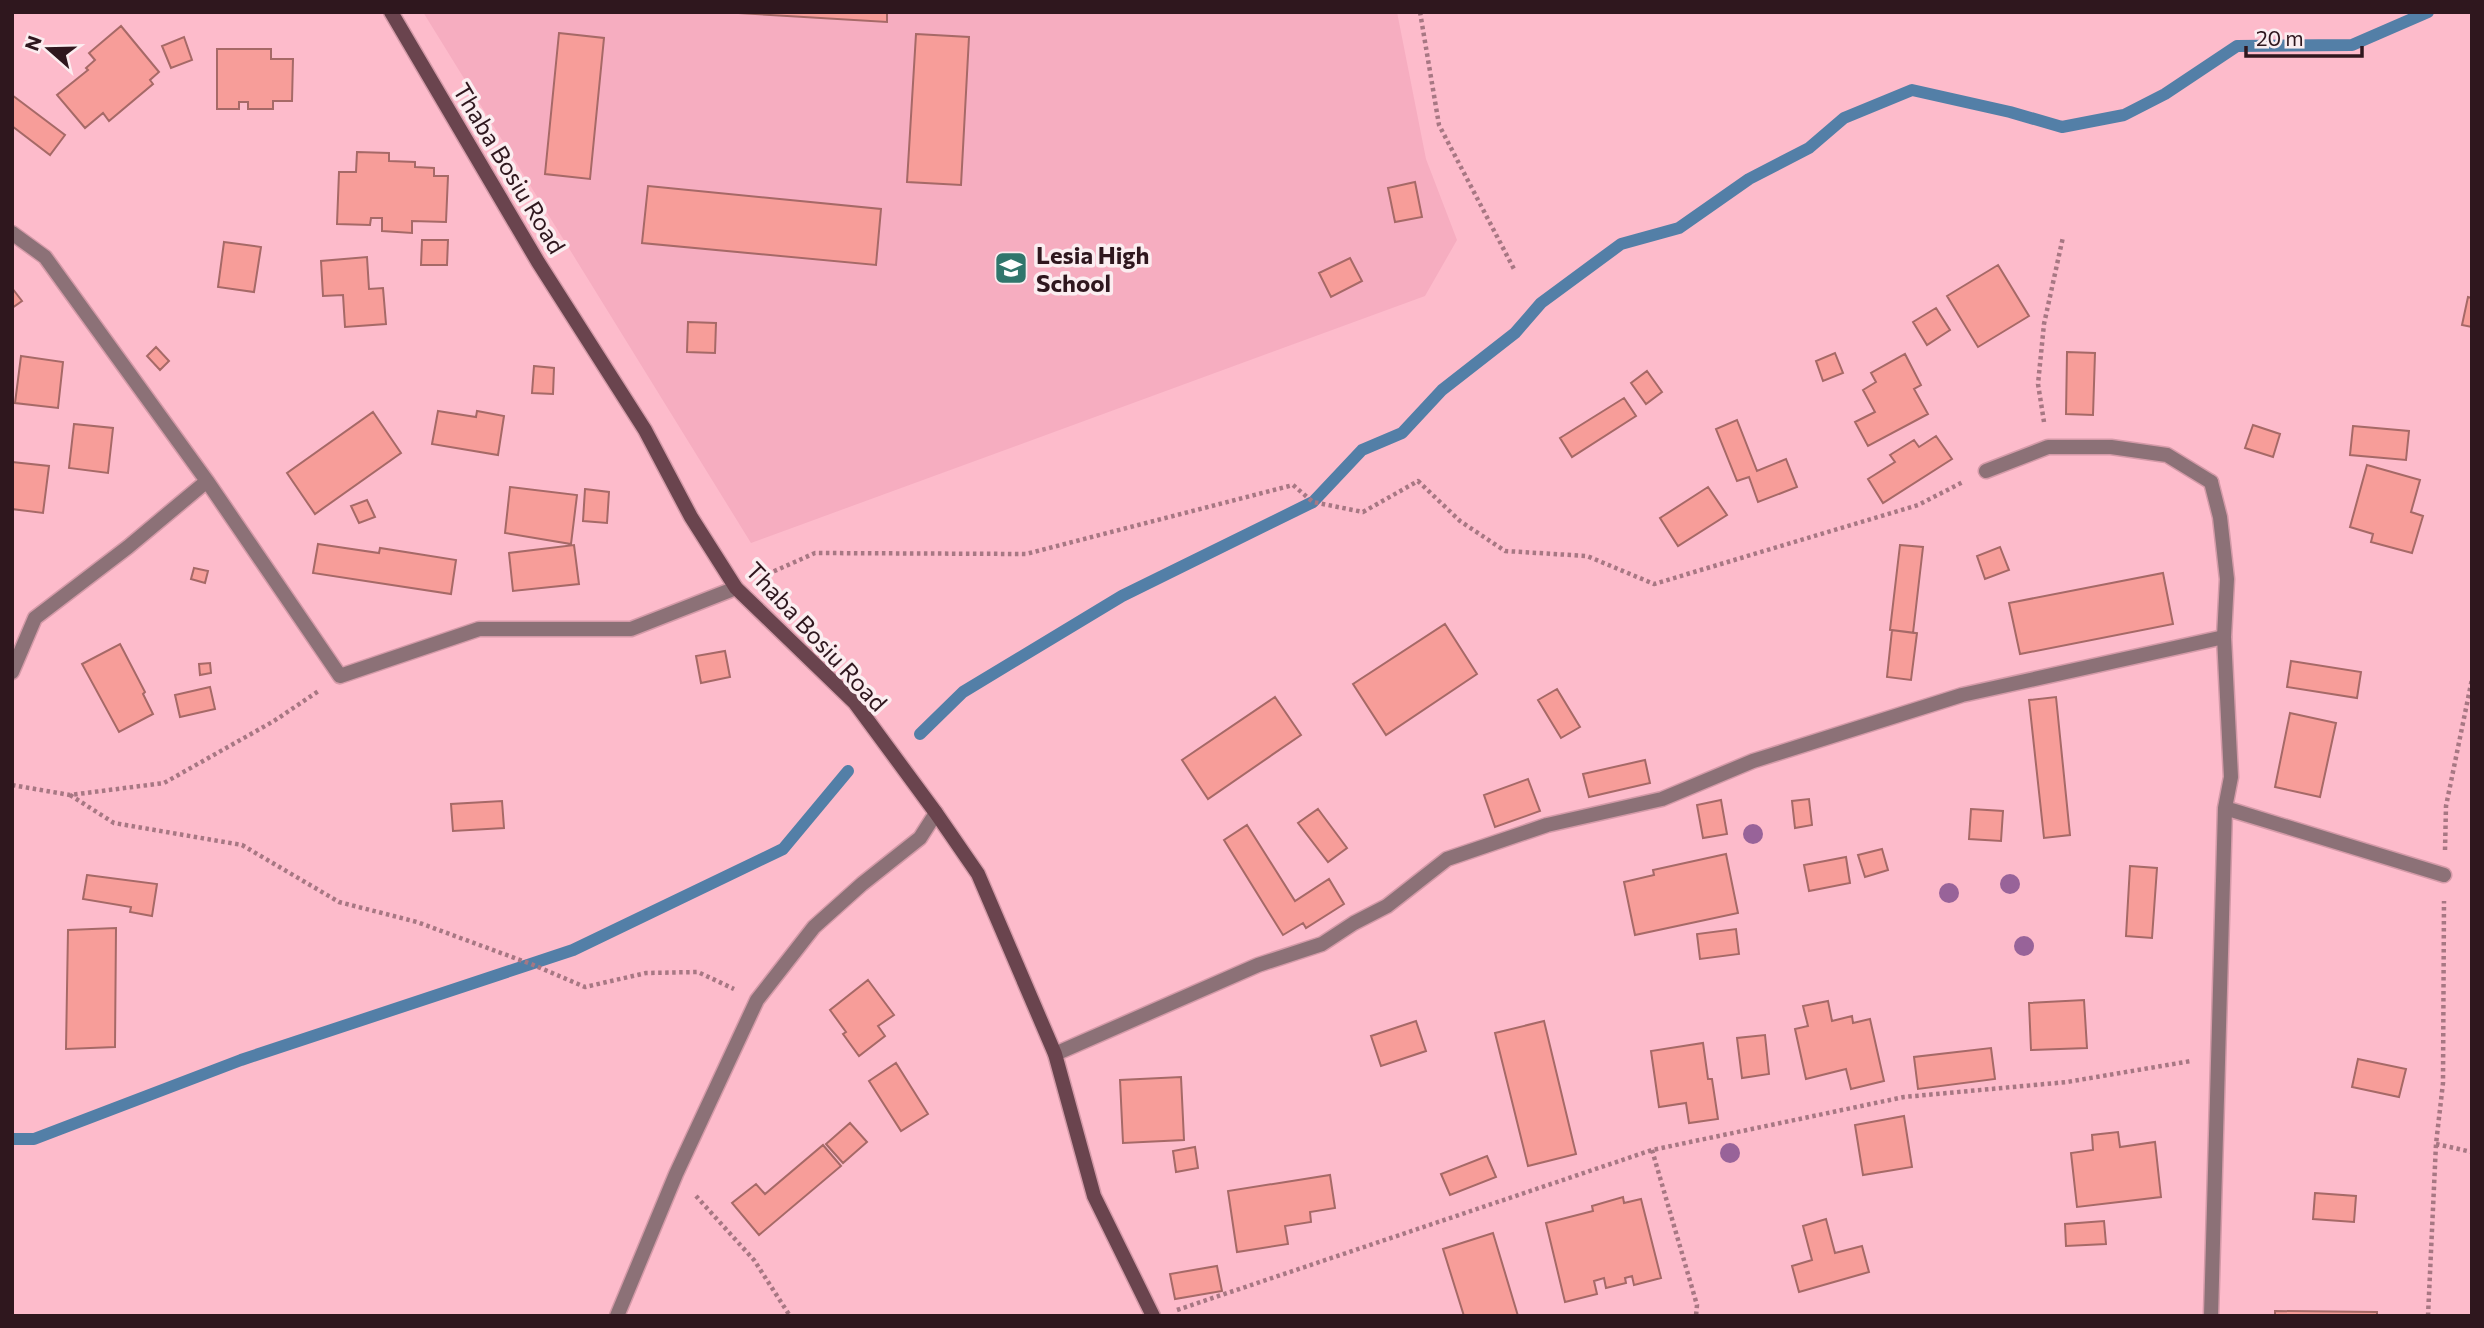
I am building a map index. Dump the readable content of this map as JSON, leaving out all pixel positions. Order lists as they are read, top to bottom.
{
  "streets": {
    "street": ["Thaba Bosiu Road"]
  },
  "places": {
    "school or university": ["Lesia High School"]
  },
  "scale_bar": "20 m",
  "north": "left"
}
